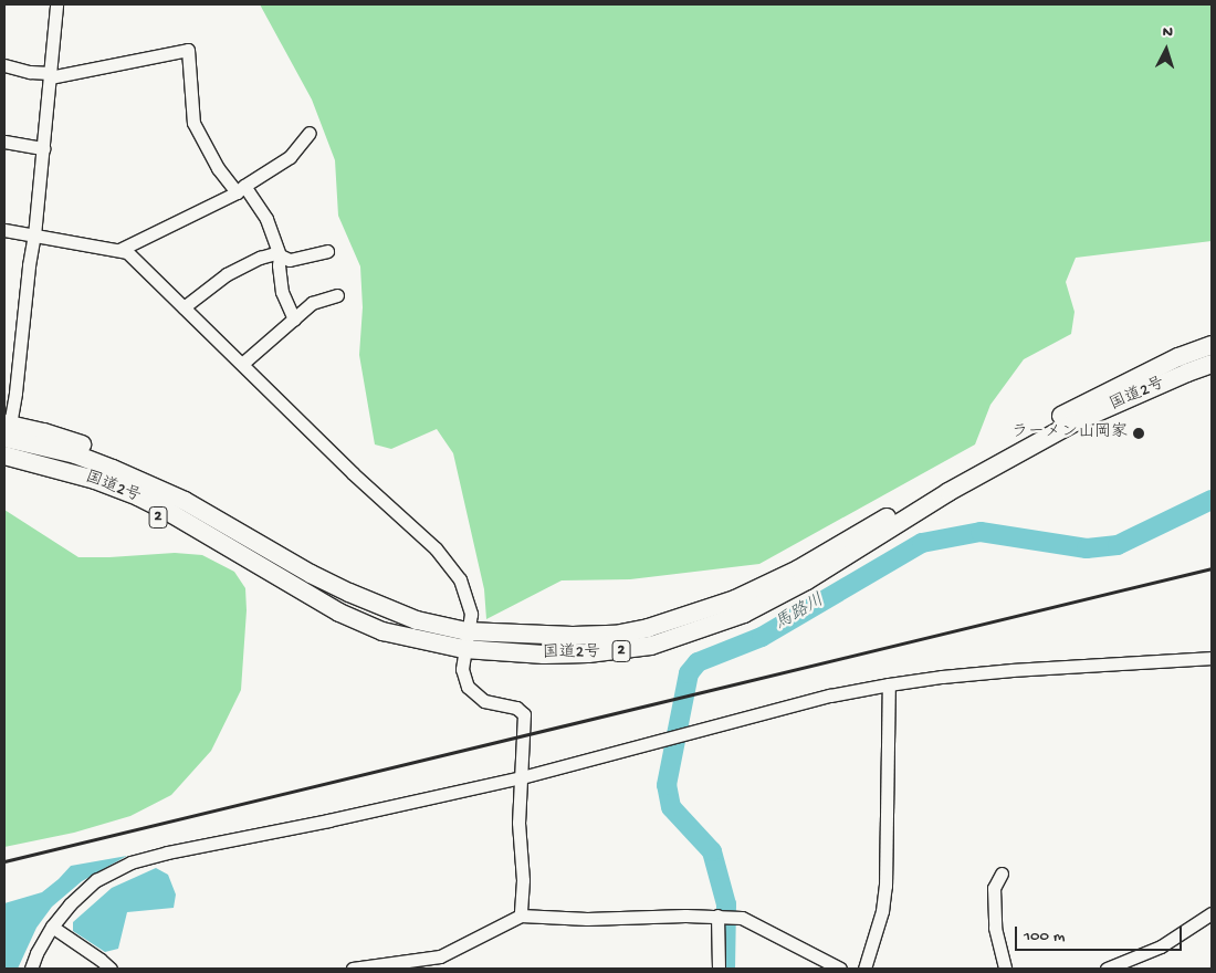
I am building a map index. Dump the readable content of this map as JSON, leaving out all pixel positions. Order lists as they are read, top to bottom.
{
  "streets": {
    "highway": ["国道2号", "2"]
  },
  "crossings": [
    ["国道2号", "2"]
  ],
  "water": ["馬路川"],
  "places": ["ラーメン山岡家"],
  "scale_bar": "100 m",
  "north": "top"
}
